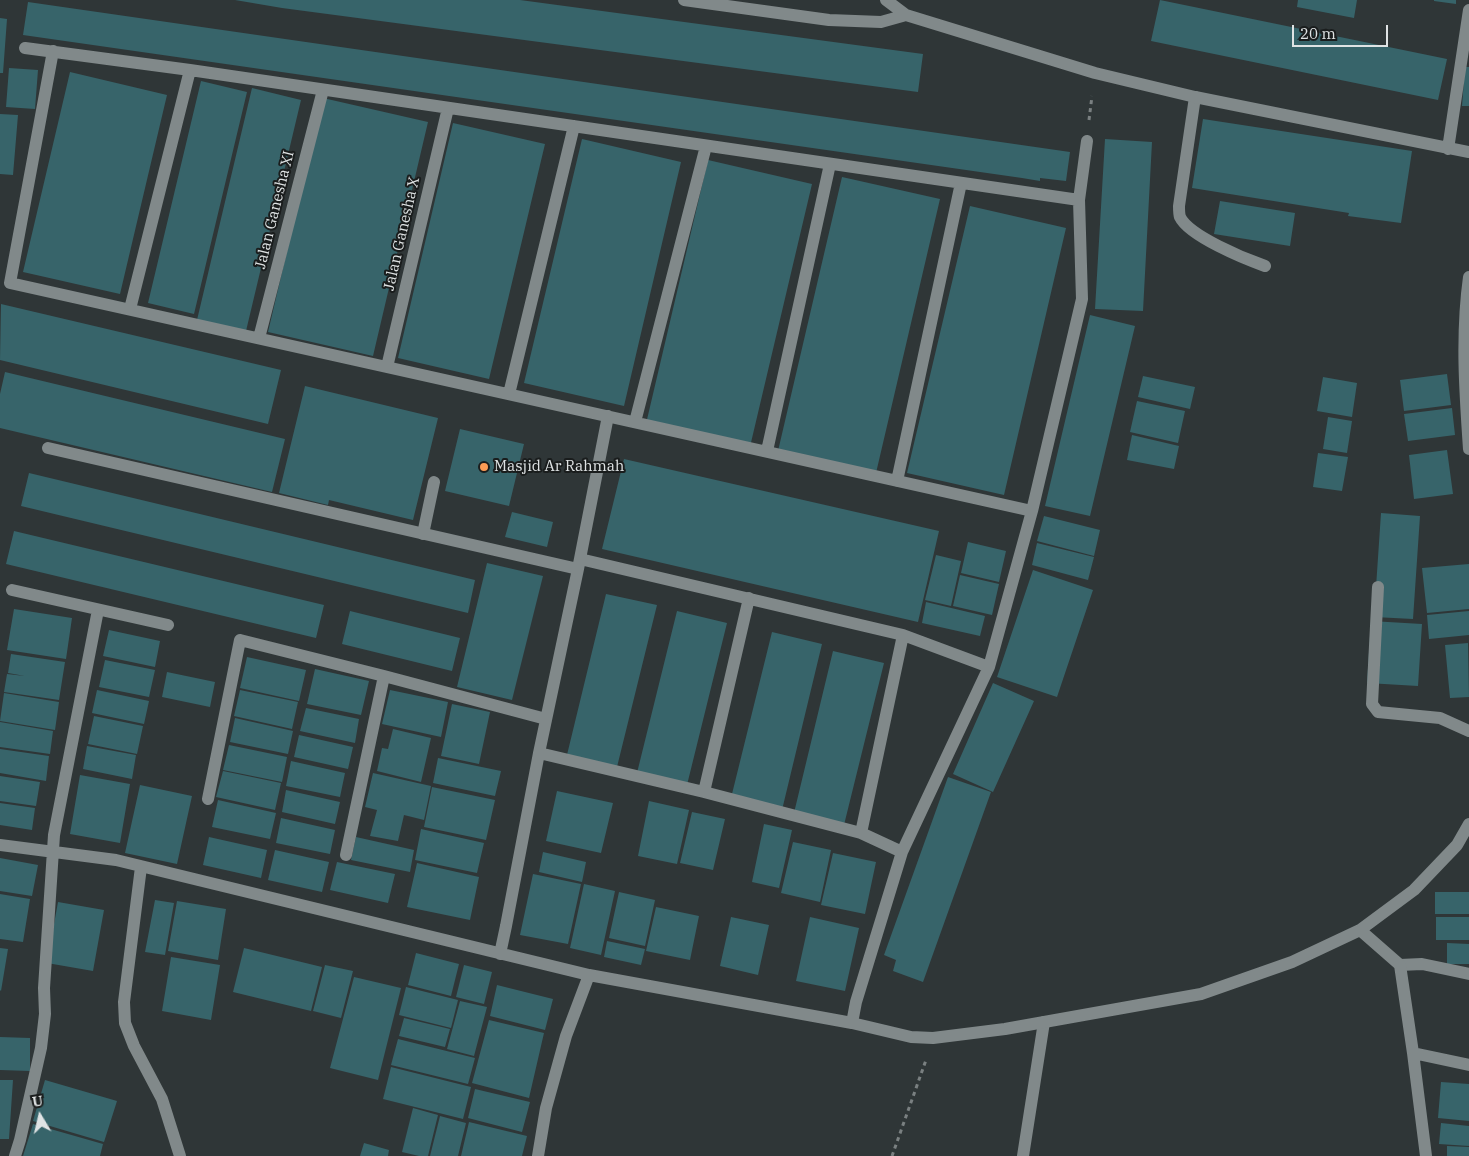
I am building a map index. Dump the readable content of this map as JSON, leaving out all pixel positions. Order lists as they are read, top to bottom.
{
  "streets": {
    "street": ["Jalan Ganesha XI", "Jalan Ganesha X"]
  },
  "places": ["Masjid Ar Rahmah"],
  "scale_bar": "20 m",
  "north": "top"
}
